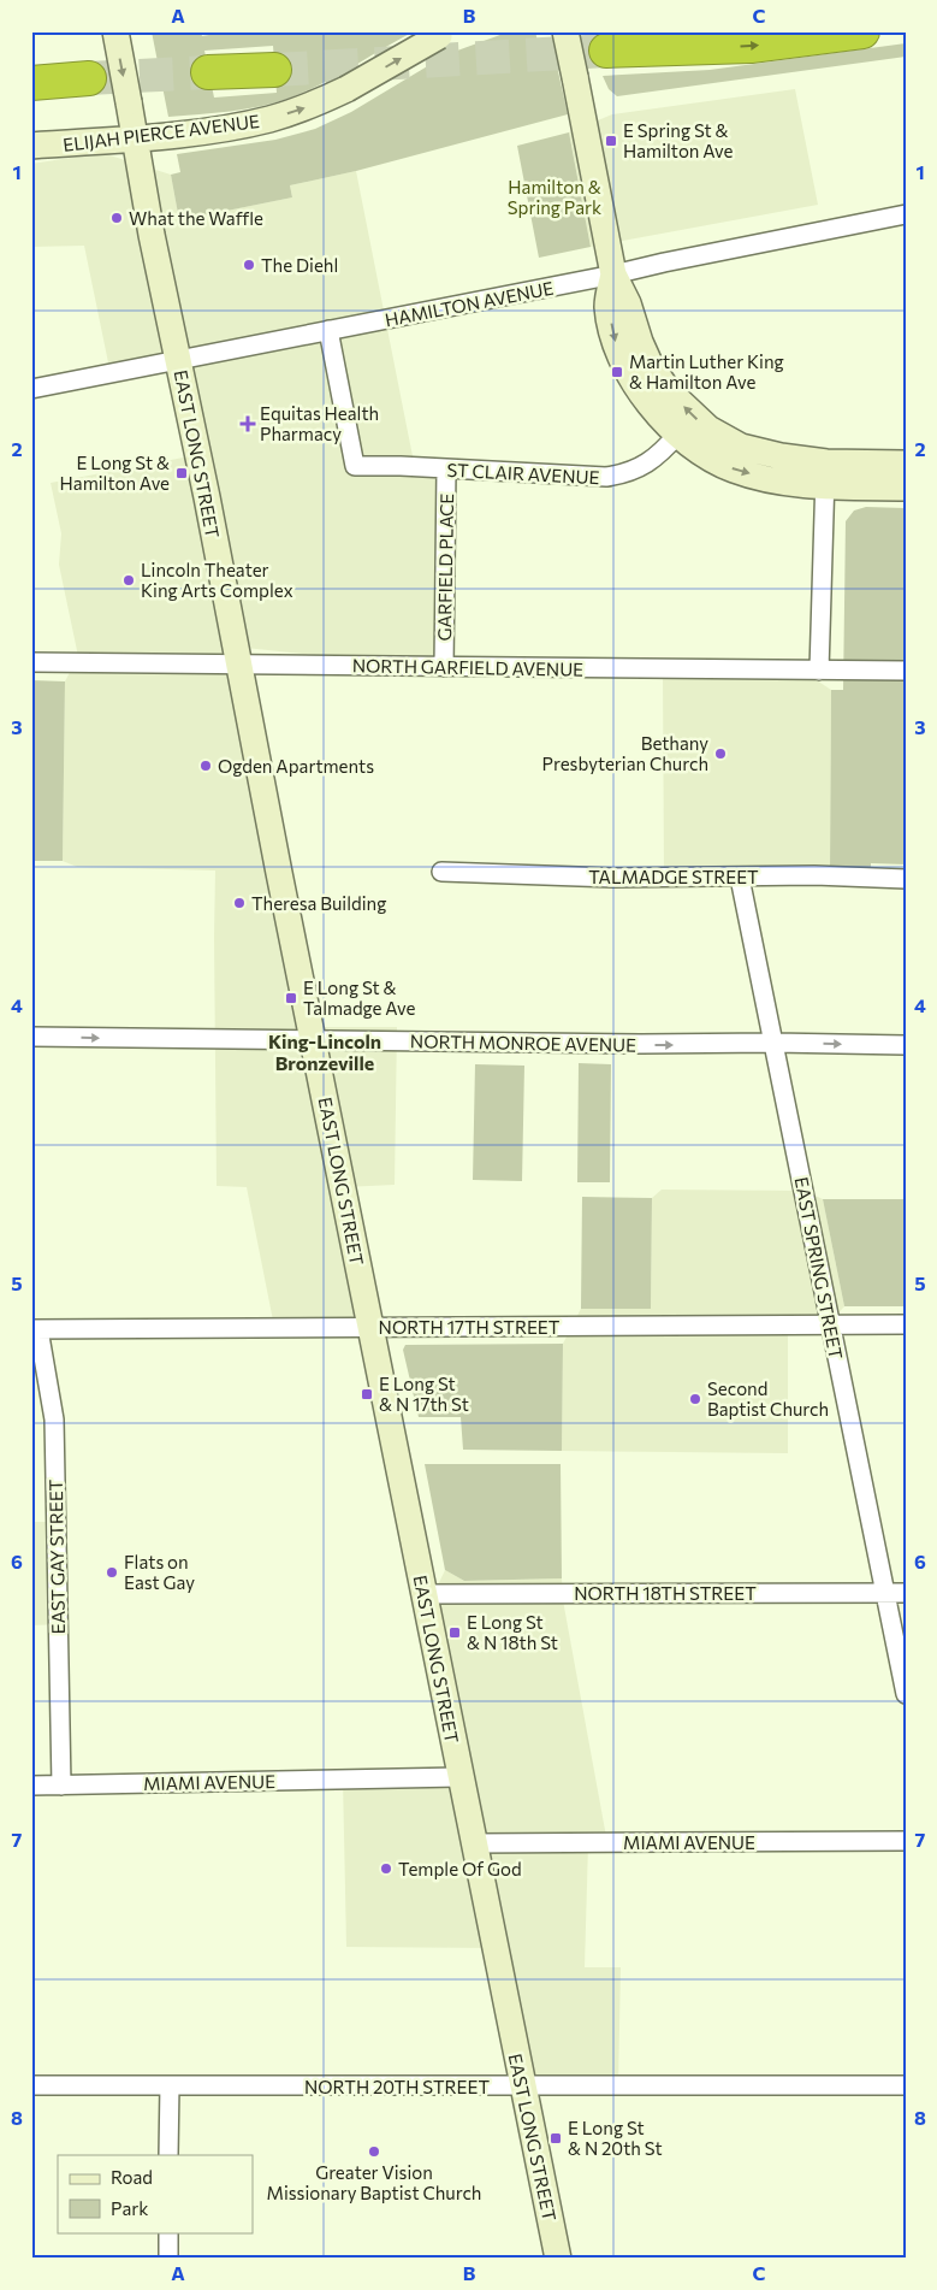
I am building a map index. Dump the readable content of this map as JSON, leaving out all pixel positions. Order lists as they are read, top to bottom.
{
  "streets": {
    "street": [
      "ELIJAH PIERCE AVENUE",
      "HAMILTON AVENUE",
      "EAST LONG STREET",
      "ST CLAIR AVENUE",
      "GARFIELD PLACE",
      "NORTH GARFIELD AVENUE",
      "TALMADGE STREET",
      "NORTH MONROE AVENUE",
      "EAST SPRING STREET",
      "NORTH 17TH STREET",
      "EAST GAY STREET",
      "NORTH 18TH STREET",
      "MIAMI AVENUE",
      "NORTH 20TH STREET"
    ]
  },
  "crossings": [
    ["ELIJAH PIERCE AVENUE", "EAST LONG STREET"],
    ["HAMILTON AVENUE", "EAST LONG STREET"],
    ["HAMILTON AVENUE", "ST CLAIR AVENUE"],
    ["EAST LONG STREET", "NORTH GARFIELD AVENUE"],
    ["EAST LONG STREET", "NORTH MONROE AVENUE"],
    ["EAST LONG STREET", "NORTH 17TH STREET"],
    ["EAST LONG STREET", "NORTH 18TH STREET"],
    ["EAST LONG STREET", "MIAMI AVENUE"],
    ["EAST LONG STREET", "NORTH 20TH STREET"],
    ["ST CLAIR AVENUE", "GARFIELD PLACE"],
    ["GARFIELD PLACE", "NORTH GARFIELD AVENUE"],
    ["TALMADGE STREET", "EAST SPRING STREET"],
    ["NORTH MONROE AVENUE", "EAST SPRING STREET"],
    ["EAST SPRING STREET", "NORTH 17TH STREET"],
    ["EAST SPRING STREET", "NORTH 18TH STREET"],
    ["NORTH 17TH STREET", "EAST GAY STREET"],
    ["EAST GAY STREET", "MIAMI AVENUE"]
  ],
  "one_way": ["ELIJAH PIERCE AVENUE", "NORTH MONROE AVENUE"],
  "districts": ["King-Lincoln Bronzeville"],
  "parks": ["Hamilton & Spring Park"],
  "places": {
    "transit": [
      "E Spring St & Hamilton Ave",
      "Martin Luther King & Hamilton Ave",
      "E Long St & Hamilton Ave",
      "E Long St & Talmadge Ave",
      "E Long St & N 17th St",
      "E Long St & N 18th St",
      "E Long St & N 20th St"
    ],
    "other": [
      "What the Waffle",
      "The Diehl",
      "Lincoln Theater King Arts Complex",
      "Bethany Presbyterian Church",
      "Ogden Apartments",
      "Theresa Building",
      "Second Baptist Church",
      "Flats on East Gay",
      "Temple Of God",
      "Greater Vision Missionary Baptist Church"
    ],
    "health": ["Equitas Health Pharmacy"]
  },
  "legend": ["Road", "Park"],
  "grid": {
    "columns": ["A", "B", "C"],
    "rows": [
      "1",
      "2",
      "3",
      "4",
      "5",
      "6",
      "7",
      "8"
    ]
  }
}
